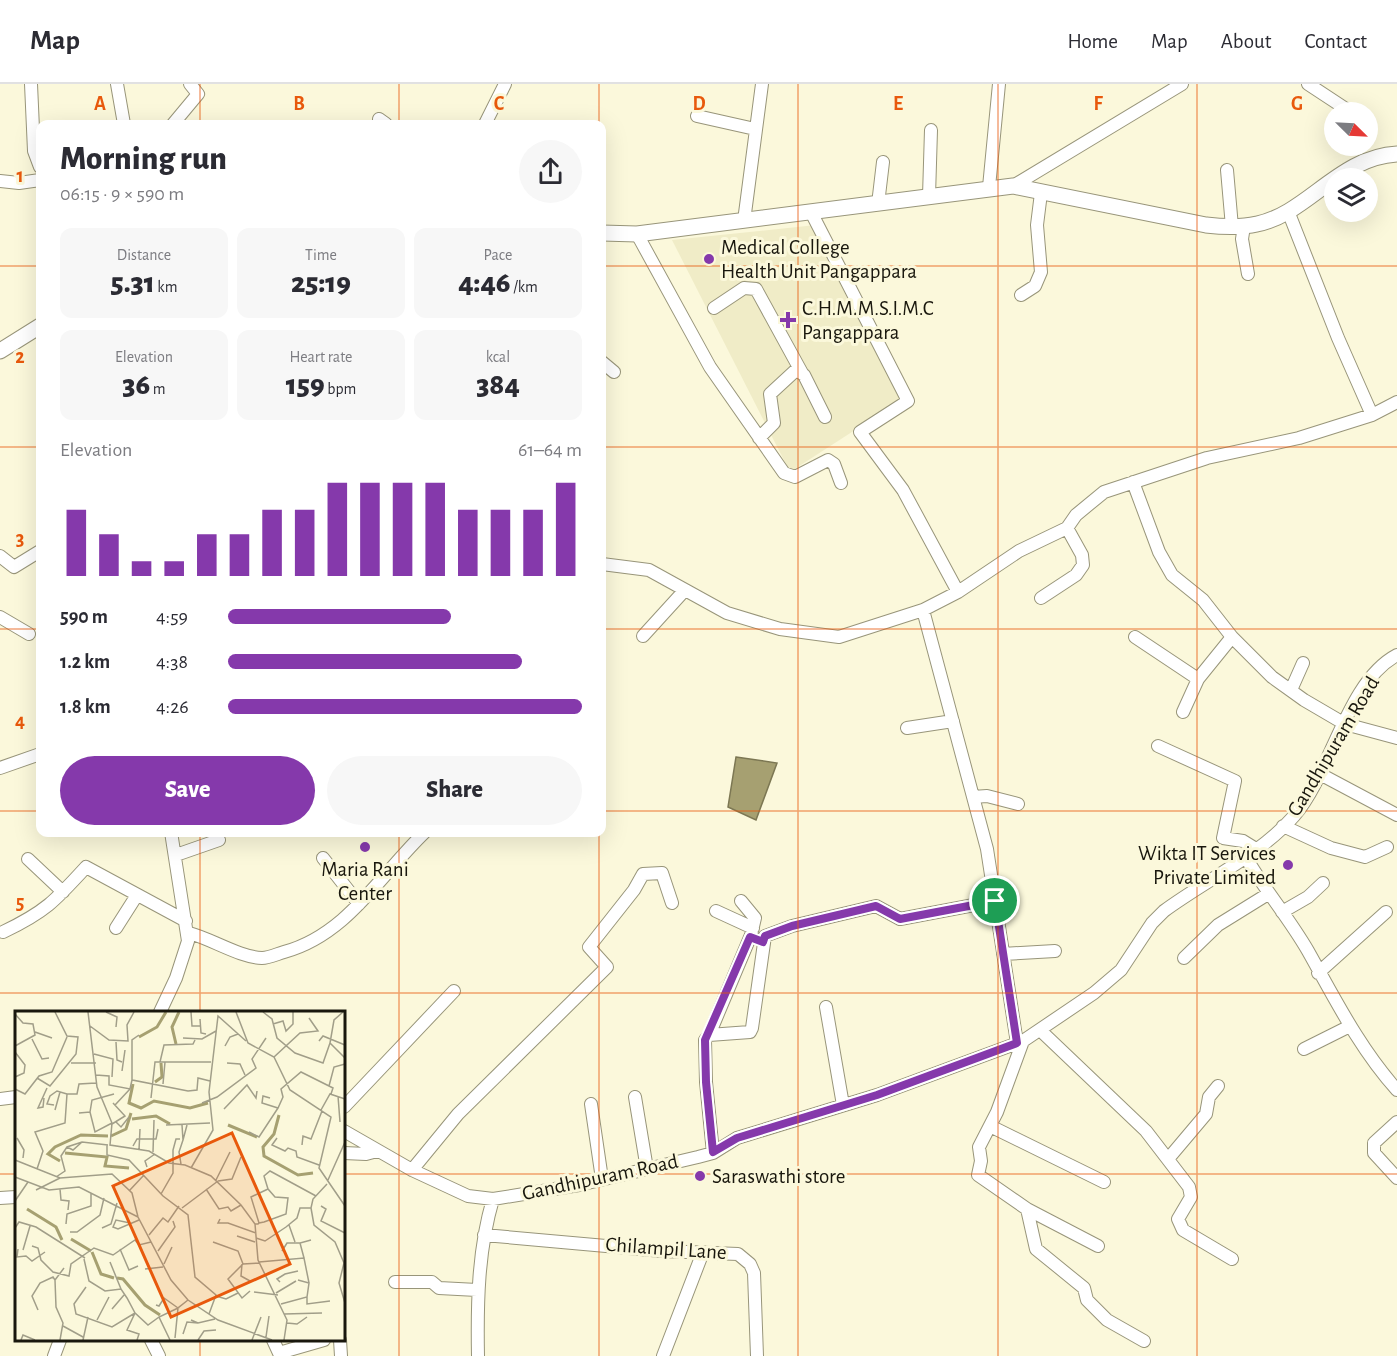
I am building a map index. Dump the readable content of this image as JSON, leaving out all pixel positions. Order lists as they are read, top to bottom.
{
  "streets": {
    "street": ["Gandhipuram Road", "Chilampil Lane"]
  },
  "places": {
    "other": [
      "Medical College Health Unit Pangappara",
      "Maria Rani Center",
      "Wikta IT Services Private Limited",
      "Saraswathi store"
    ],
    "health": ["C.H.M.M.S.I.M.C Pangappara"]
  },
  "north": "bottom right",
  "page": {
    "header": "Map",
    "nav": [
      "Home",
      "Map",
      "About",
      "Contact"
    ],
    "heading": ["Morning run", "06:15 · 9 × 590 m"],
    "stats": [
      ["Distance", "5.31 km"],
      ["Time", "25:19"],
      ["Pace", "4:46 /km"],
      ["Elevation", "36 m"],
      ["Heart rate", "159 bpm"],
      ["kcal", "384"]
    ],
    "chart": ["Elevation", "61–64 m"],
    "list": [
      {
        "name": "590 m",
        "note": "4:59"
      },
      {
        "name": "1.2 km",
        "note": "4:38"
      },
      {
        "name": "1.8 km",
        "note": "4:26"
      }
    ],
    "buttons": ["Save", "Share"]
  },
  "grid": {
    "columns": [
      "A",
      "B",
      "C",
      "D",
      "E",
      "F",
      "G"
    ],
    "rows": [
      "1",
      "2",
      "3",
      "4",
      "5"
    ]
  }
}
